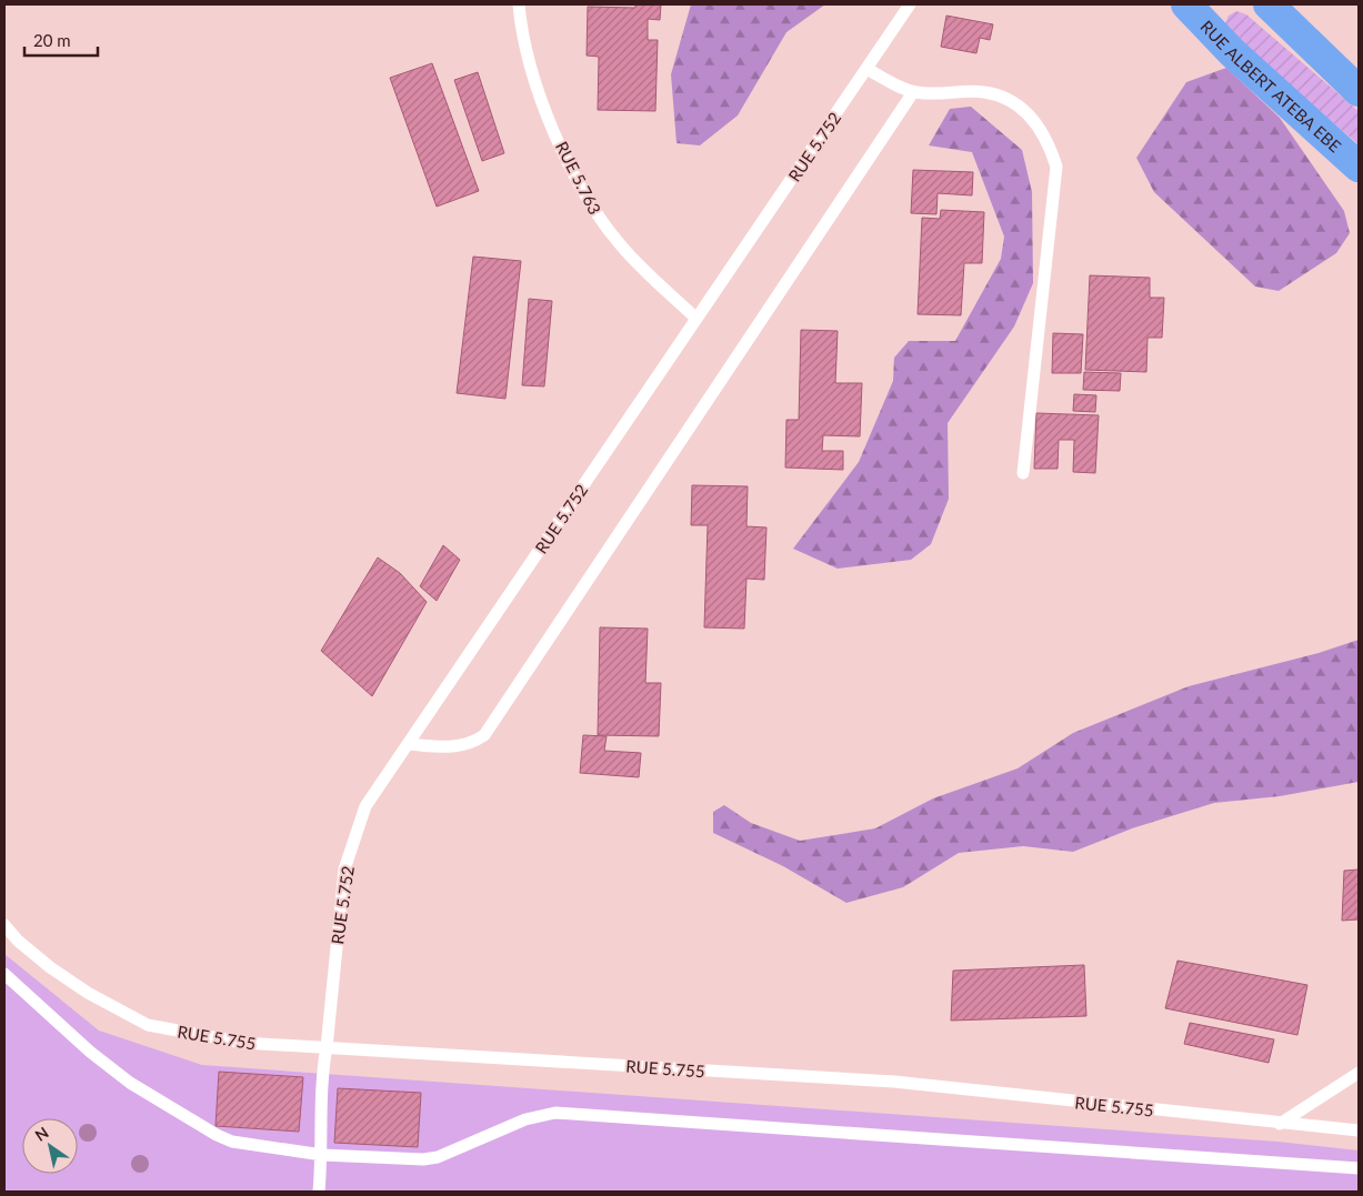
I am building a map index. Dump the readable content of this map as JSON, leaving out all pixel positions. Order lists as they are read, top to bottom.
{
  "streets": {
    "highway": ["RUE ALBERT ATEBA EBE"],
    "lane": ["RUE 5.752", "RUE 5.763", "RUE 5.755"]
  },
  "crossings": [
    ["RUE 5.752", "RUE 5.763"],
    ["RUE 5.752", "RUE 5.755"]
  ],
  "scale_bar": "20 m",
  "north": "top left"
}
